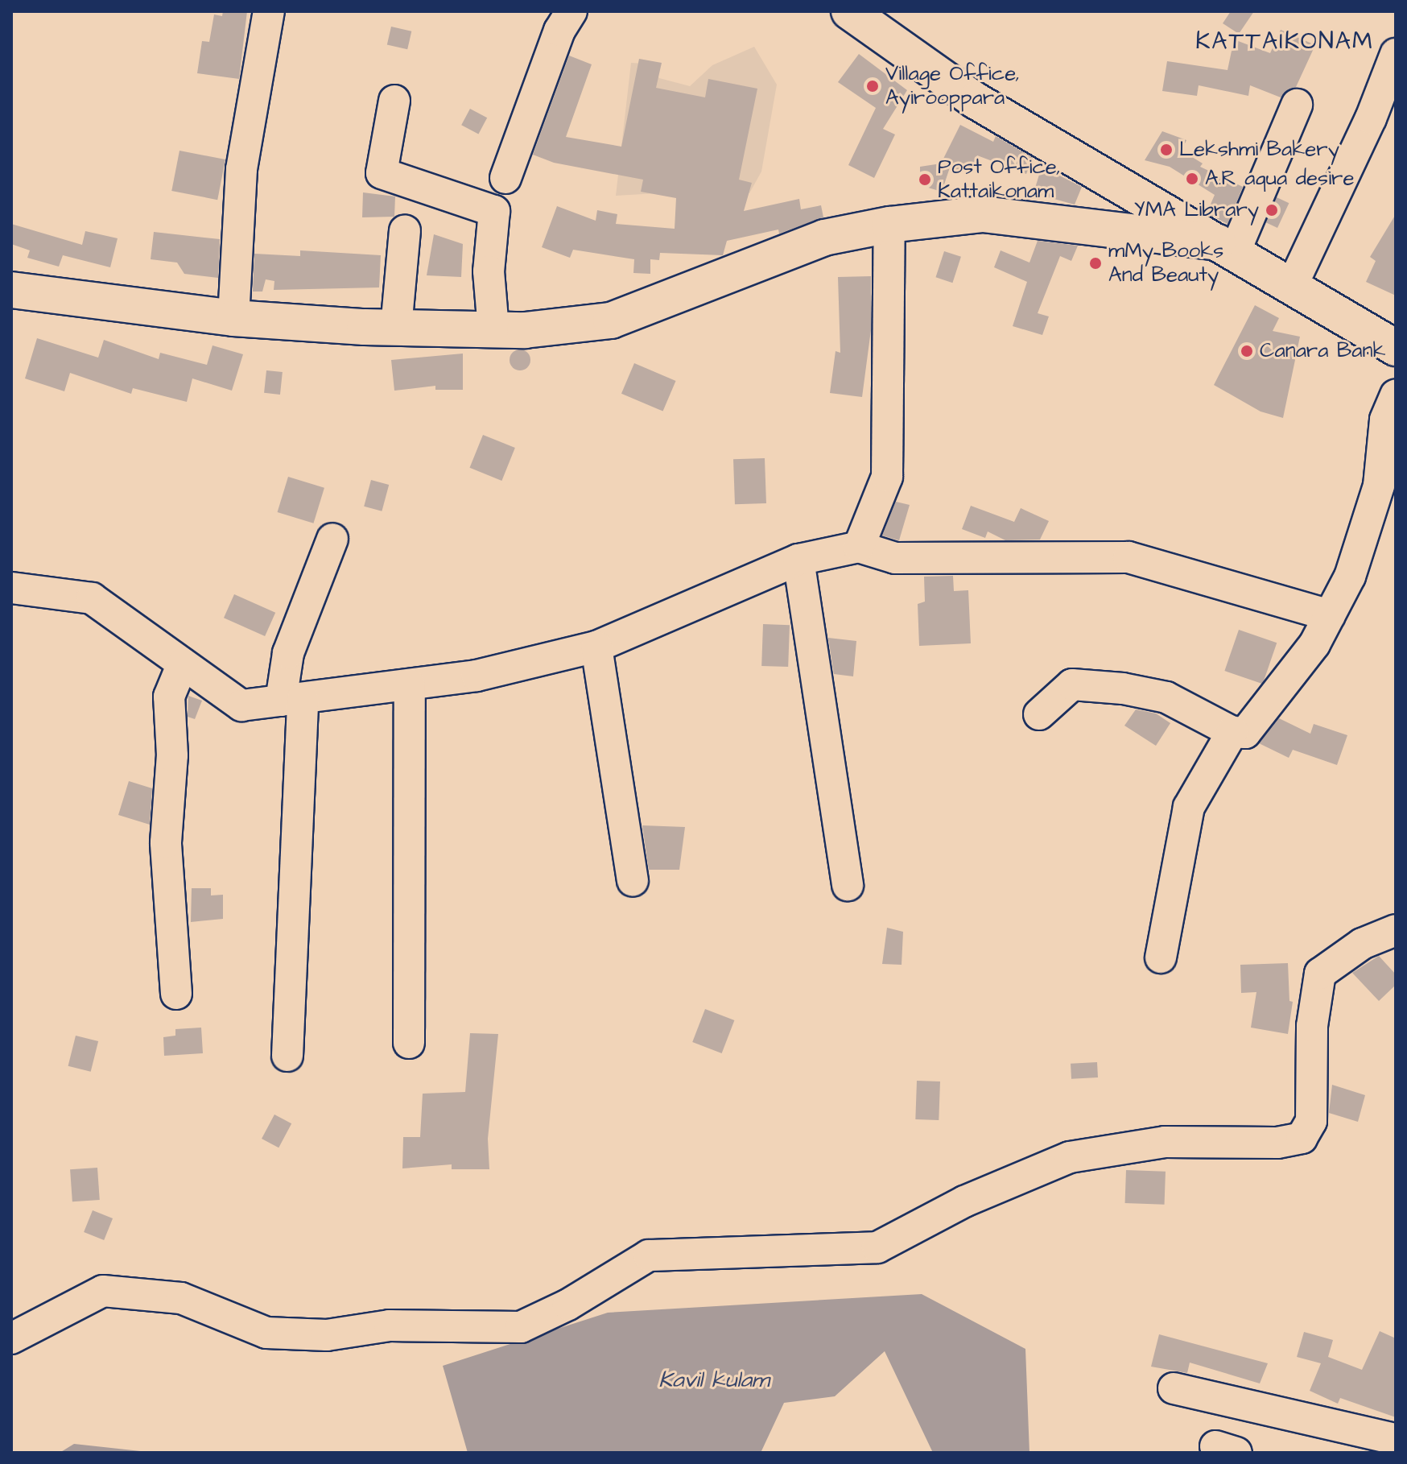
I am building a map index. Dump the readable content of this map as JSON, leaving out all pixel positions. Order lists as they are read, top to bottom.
{
  "districts": ["KATTAIKONAM"],
  "water": ["Kavil kulam"],
  "places": [
    "Village Office, Ayirooppara",
    "Lekshmi Bakery",
    "A.R aqua desire",
    "Post Office, Kattaikonam",
    "YMA Library",
    "mMy Books And Beauty",
    "Canara Bank"
  ]
}
